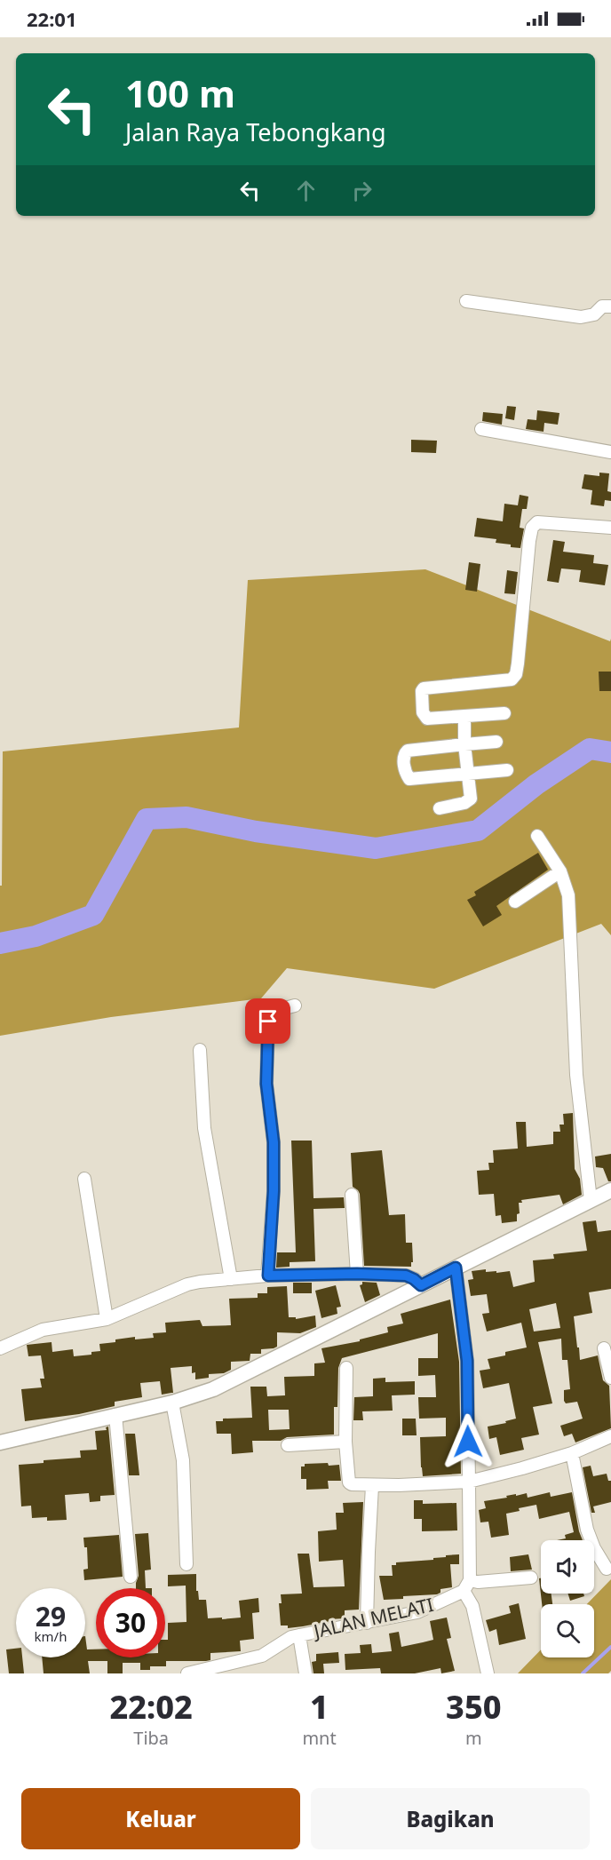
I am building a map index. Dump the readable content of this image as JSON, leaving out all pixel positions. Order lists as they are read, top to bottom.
{
  "streets": {
    "street": ["JALAN MELATI"]
  },
  "page": {
    "status": "22:01",
    "turn": ["100 m", "Jalan Raya Tebongkang"],
    "speed": "29 km/h",
    "limit": "30",
    "eta": [
      "22:02",
      "Tiba",
      "1",
      "mnt",
      "350",
      "m"
    ],
    "buttons": ["Keluar", "Bagikan"]
  }
}
